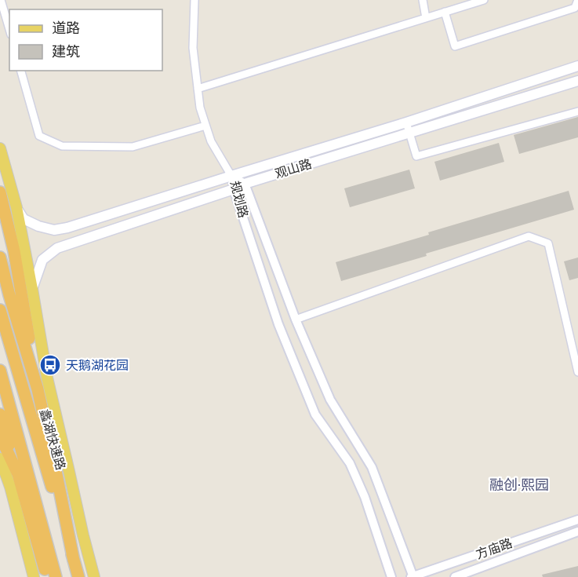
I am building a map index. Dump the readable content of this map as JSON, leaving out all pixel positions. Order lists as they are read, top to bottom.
{
  "streets": {
    "highway": ["蠡湖快速路"],
    "main road": ["观山路"],
    "street": ["规划路", "方庙路"]
  },
  "crossings": [
    ["观山路", "规划路"],
    ["规划路", "方庙路"]
  ],
  "districts": ["融创·熙园"],
  "places": {
    "bus stop": ["天鹅湖花园"]
  },
  "legend": ["道路", "建筑"]
}
